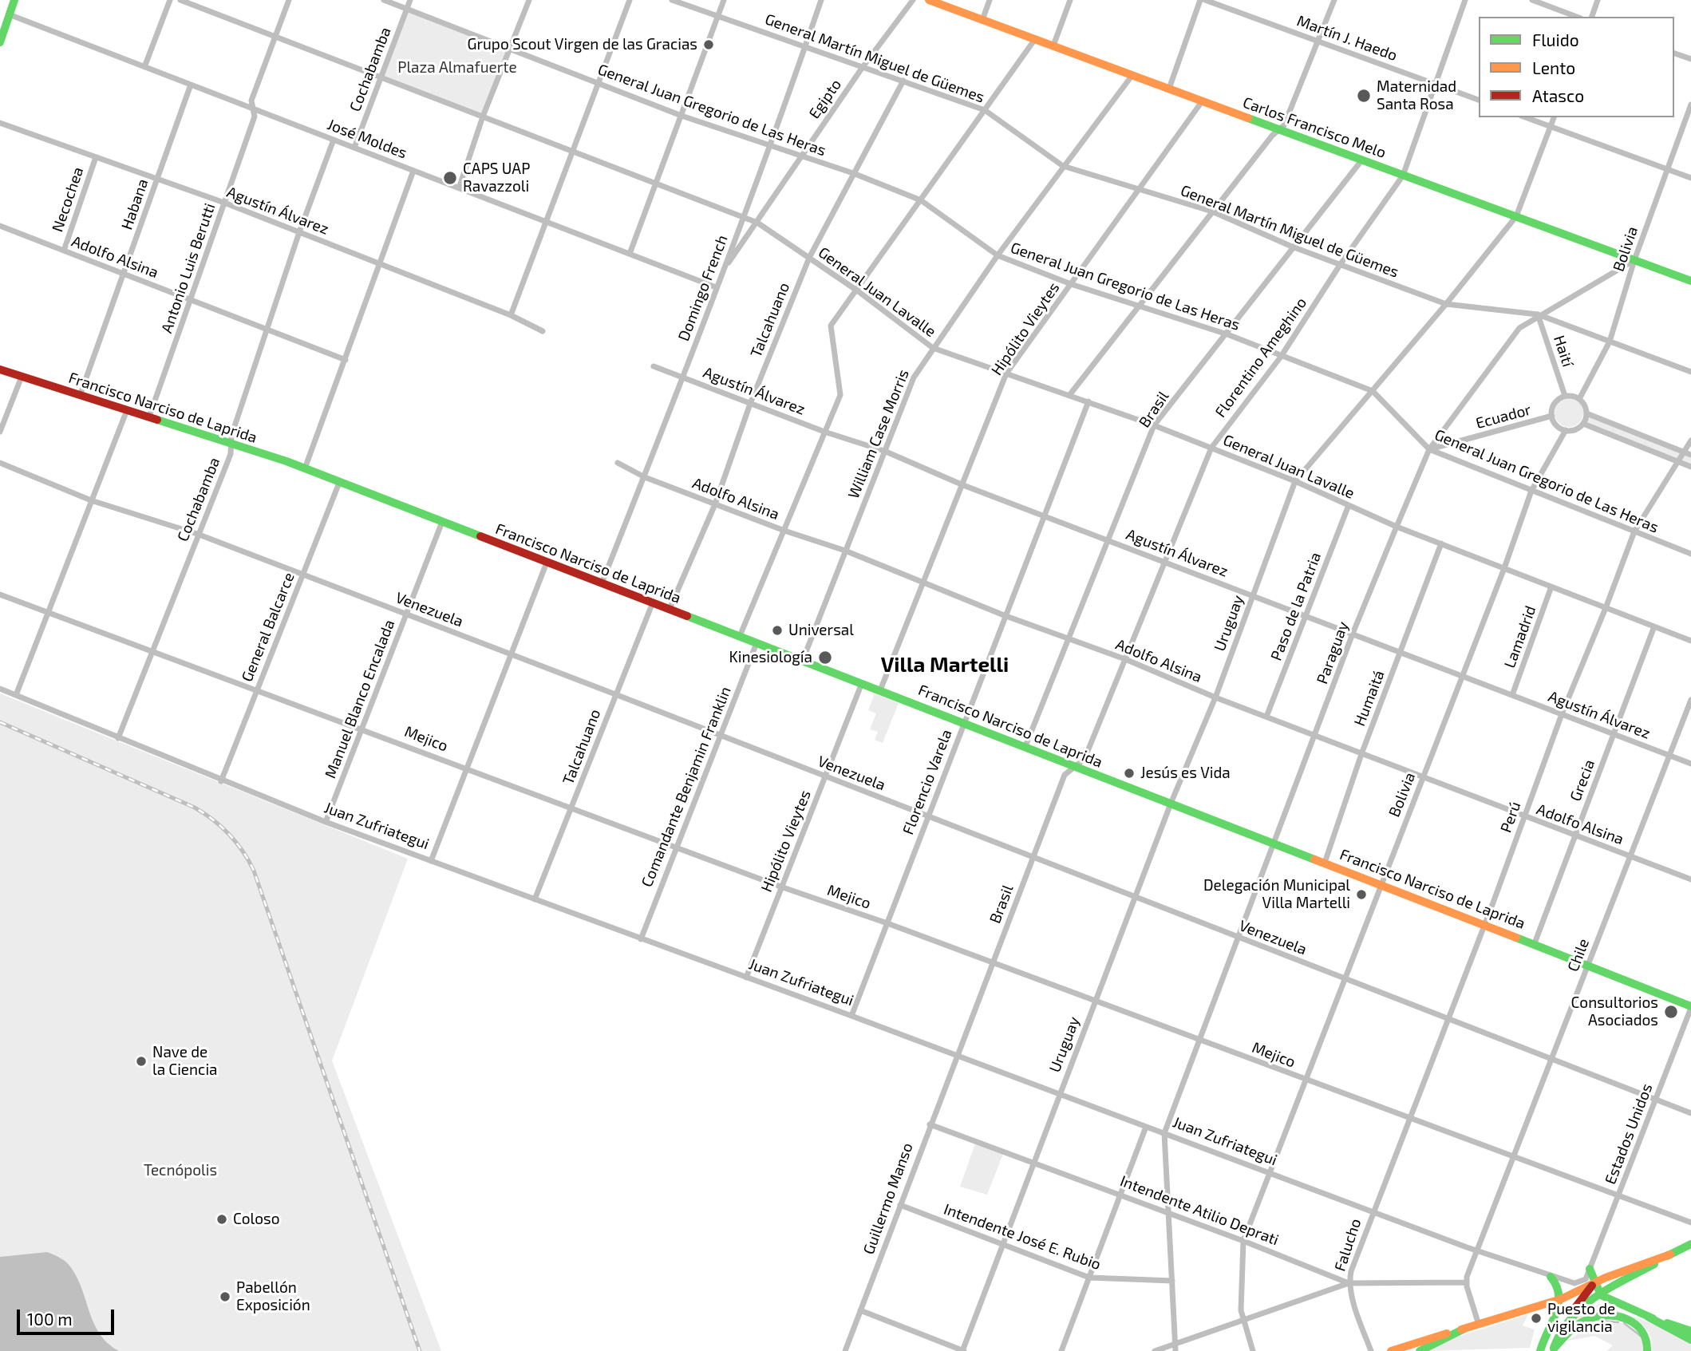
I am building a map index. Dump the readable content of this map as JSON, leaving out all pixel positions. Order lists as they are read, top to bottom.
{
  "streets": {
    "main road": ["Carlos Francisco Melo", "Francisco Narciso de Laprida"],
    "street": [
      "Martín J. Haedo",
      "General Martín Miguel de Güemes",
      "Cochabamba",
      "Egipto",
      "General Juan Gregorio de Las Heras",
      "José Moldes",
      "Necochea",
      "Habana",
      "Agustín Álvarez",
      "Bolivia",
      "Adolfo Alsina",
      "Antonio Luis Berutti",
      "Domingo French",
      "General Juan Lavalle",
      "Talcahuano",
      "Hipólito Vieytes",
      "Haití",
      "Florentino Ameghino",
      "Brasil",
      "Ecuador",
      "William Case Morris",
      "Paso de la Patria",
      "Venezuela",
      "Uruguay",
      "General Balcarce",
      "Lamadrid",
      "Paraguay",
      "Humaitá",
      "Manuel Blanco Encalada",
      "Mejico",
      "Grecia",
      "Florencio Varela",
      "Comandante Benjamin Franklin",
      "Perú",
      "Juan Zufriategui",
      "Chile",
      "Estados Unidos",
      "Guillermo Manso",
      "Intendente Atilio Deprati",
      "Intendente José E. Rubio",
      "Falucho"
    ]
  },
  "crossings": [
    ["Martín J. Haedo", "Florentino Ameghino"],
    ["General Martín Miguel de Güemes", "Egipto"],
    ["General Martín Miguel de Güemes", "Bolivia"],
    ["General Martín Miguel de Güemes", "Domingo French"],
    ["General Martín Miguel de Güemes", "Talcahuano"],
    ["General Martín Miguel de Güemes", "Hipólito Vieytes"],
    ["General Martín Miguel de Güemes", "Haití"],
    ["General Martín Miguel de Güemes", "Florentino Ameghino"],
    ["General Martín Miguel de Güemes", "Brasil"],
    ["General Martín Miguel de Güemes", "William Case Morris"],
    ["General Martín Miguel de Güemes", "Uruguay"],
    ["General Martín Miguel de Güemes", "Paraguay"],
    ["Cochabamba", "General Juan Gregorio de Las Heras"],
    ["Cochabamba", "José Moldes"],
    ["Cochabamba", "Agustín Álvarez"],
    ["Cochabamba", "Adolfo Alsina"],
    ["Cochabamba", "General Juan Lavalle"],
    ["Cochabamba", "Francisco Narciso de Laprida"],
    ["Cochabamba", "Venezuela"],
    ["Cochabamba", "Mejico"],
    ["Cochabamba", "Juan Zufriategui"],
    ["Egipto", "General Juan Gregorio de Las Heras"],
    ["Egipto", "Domingo French"],
    ["Egipto", "General Juan Lavalle"],
    ["General Juan Gregorio de Las Heras", "Bolivia"],
    ["General Juan Gregorio de Las Heras", "Domingo French"],
    ["General Juan Gregorio de Las Heras", "Talcahuano"],
    ["General Juan Gregorio de Las Heras", "Hipólito Vieytes"],
    ["General Juan Gregorio de Las Heras", "Florentino Ameghino"],
    ["General Juan Gregorio de Las Heras", "Brasil"],
    ["General Juan Gregorio de Las Heras", "Ecuador"],
    ["General Juan Gregorio de Las Heras", "William Case Morris"],
    ["General Juan Gregorio de Las Heras", "Uruguay"],
    ["General Juan Gregorio de Las Heras", "Paraguay"],
    ["General Juan Gregorio de Las Heras", "Perú"],
    ["Carlos Francisco Melo", "Bolivia"],
    ["Carlos Francisco Melo", "Hipólito Vieytes"],
    ["Carlos Francisco Melo", "Florentino Ameghino"],
    ["Carlos Francisco Melo", "Brasil"],
    ["Carlos Francisco Melo", "William Case Morris"],
    ["Carlos Francisco Melo", "Uruguay"],
    ["Carlos Francisco Melo", "Paraguay"],
    ["José Moldes", "Habana"],
    ["José Moldes", "Antonio Luis Berutti"],
    ["José Moldes", "Domingo French"],
    ["Necochea", "Agustín Álvarez"],
    ["Necochea", "Adolfo Alsina"],
    ["Habana", "Agustín Álvarez"],
    ["Habana", "Adolfo Alsina"],
    ["Habana", "Francisco Narciso de Laprida"],
    ["Agustín Álvarez", "Bolivia"],
    ["Agustín Álvarez", "Antonio Luis Berutti"],
    ["Agustín Álvarez", "Domingo French"],
    ["Agustín Álvarez", "Talcahuano"],
    ["Agustín Álvarez", "Hipólito Vieytes"],
    ["Agustín Álvarez", "Florentino Ameghino"],
    ["Agustín Álvarez", "Brasil"],
    ["Agustín Álvarez", "William Case Morris"],
    ["Agustín Álvarez", "Paso de la Patria"],
    ["Agustín Álvarez", "Uruguay"],
    ["Agustín Álvarez", "Lamadrid"],
    ["Agustín Álvarez", "Paraguay"],
    ["Agustín Álvarez", "Humaitá"],
    ["Agustín Álvarez", "Grecia"],
    ["Agustín Álvarez", "Florencio Varela"],
    ["Agustín Álvarez", "Perú"],
    ["Agustín Álvarez", "Chile"],
    ["Bolivia", "Adolfo Alsina"],
    ["Bolivia", "General Juan Lavalle"],
    ["Bolivia", "Haití"],
    ["Bolivia", "Francisco Narciso de Laprida"],
    ["Bolivia", "Ecuador"],
    ["Bolivia", "Venezuela"],
    ["Bolivia", "Paraguay"],
    ["Bolivia", "Mejico"],
    ["Bolivia", "Juan Zufriategui"],
    ["Bolivia", "Intendente Atilio Deprati"],
    ["Adolfo Alsina", "Antonio Luis Berutti"],
    ["Adolfo Alsina", "Domingo French"],
    ["Adolfo Alsina", "Talcahuano"],
    ["Adolfo Alsina", "Hipólito Vieytes"],
    ["Adolfo Alsina", "Florentino Ameghino"],
    ["Adolfo Alsina", "Brasil"],
    ["Adolfo Alsina", "William Case Morris"],
    ["Adolfo Alsina", "Paso de la Patria"],
    ["Adolfo Alsina", "Uruguay"],
    ["Adolfo Alsina", "Paraguay"],
    ["Adolfo Alsina", "Humaitá"],
    ["Adolfo Alsina", "Grecia"],
    ["Adolfo Alsina", "Florencio Varela"],
    ["Adolfo Alsina", "Perú"],
    ["Adolfo Alsina", "Chile"],
    ["Antonio Luis Berutti", "General Juan Lavalle"],
    ["Antonio Luis Berutti", "Francisco Narciso de Laprida"],
    ["Domingo French", "General Juan Lavalle"],
    ["Domingo French", "Francisco Narciso de Laprida"],
    ["General Juan Lavalle", "Talcahuano"],
    ["General Juan Lavalle", "Hipólito Vieytes"],
    ["General Juan Lavalle", "Florentino Ameghino"],
    ["General Juan Lavalle", "Brasil"],
    ["General Juan Lavalle", "William Case Morris"],
    ["General Juan Lavalle", "Paso de la Patria"],
    ["General Juan Lavalle", "Uruguay"],
    ["General Juan Lavalle", "Lamadrid"],
    ["General Juan Lavalle", "Paraguay"],
    ["General Juan Lavalle", "Humaitá"],
    ["General Juan Lavalle", "Grecia"],
    ["General Juan Lavalle", "Florencio Varela"],
    ["General Juan Lavalle", "Perú"],
    ["Talcahuano", "Francisco Narciso de Laprida"],
    ["Talcahuano", "Venezuela"],
    ["Talcahuano", "Mejico"],
    ["Talcahuano", "Juan Zufriategui"],
    ["Hipólito Vieytes", "Francisco Narciso de Laprida"],
    ["Hipólito Vieytes", "Venezuela"],
    ["Hipólito Vieytes", "Mejico"],
    ["Hipólito Vieytes", "Juan Zufriategui"],
    ["Haití", "Ecuador"],
    ["Haití", "Paraguay"],
    ["Florentino Ameghino", "Francisco Narciso de Laprida"],
    ["Florentino Ameghino", "Brasil"],
    ["Francisco Narciso de Laprida", "Brasil"],
    ["Francisco Narciso de Laprida", "William Case Morris"],
    ["Francisco Narciso de Laprida", "Uruguay"],
    ["Francisco Narciso de Laprida", "General Balcarce"],
    ["Francisco Narciso de Laprida", "Paraguay"],
    ["Francisco Narciso de Laprida", "Humaitá"],
    ["Francisco Narciso de Laprida", "Manuel Blanco Encalada"],
    ["Francisco Narciso de Laprida", "Grecia"],
    ["Francisco Narciso de Laprida", "Florencio Varela"],
    ["Francisco Narciso de Laprida", "Comandante Benjamin Franklin"],
    ["Francisco Narciso de Laprida", "Perú"],
    ["Francisco Narciso de Laprida", "Chile"],
    ["Francisco Narciso de Laprida", "Estados Unidos"],
    ["Brasil", "Venezuela"],
    ["Brasil", "Mejico"],
    ["Brasil", "Juan Zufriategui"],
    ["Brasil", "Guillermo Manso"],
    ["Ecuador", "Paraguay"],
    ["Venezuela", "Uruguay"],
    ["Venezuela", "General Balcarce"],
    ["Venezuela", "Paraguay"],
    ["Venezuela", "Manuel Blanco Encalada"],
    ["Venezuela", "Florencio Varela"],
    ["Venezuela", "Comandante Benjamin Franklin"],
    ["Venezuela", "Perú"],
    ["Venezuela", "Chile"],
    ["Venezuela", "Estados Unidos"],
    ["Uruguay", "Mejico"],
    ["Uruguay", "Juan Zufriategui"],
    ["Uruguay", "Intendente Atilio Deprati"],
    ["Uruguay", "Intendente José E. Rubio"],
    ["General Balcarce", "Mejico"],
    ["General Balcarce", "Juan Zufriategui"],
    ["Paraguay", "Mejico"],
    ["Paraguay", "Juan Zufriategui"],
    ["Manuel Blanco Encalada", "Mejico"],
    ["Manuel Blanco Encalada", "Juan Zufriategui"],
    ["Mejico", "Florencio Varela"],
    ["Mejico", "Comandante Benjamin Franklin"],
    ["Mejico", "Perú"],
    ["Mejico", "Chile"],
    ["Mejico", "Estados Unidos"],
    ["Florencio Varela", "Juan Zufriategui"],
    ["Comandante Benjamin Franklin", "Juan Zufriategui"],
    ["Perú", "Juan Zufriategui"],
    ["Perú", "Falucho"],
    ["Juan Zufriategui", "Chile"],
    ["Juan Zufriategui", "Estados Unidos"],
    ["Juan Zufriategui", "Guillermo Manso"],
    ["Juan Zufriategui", "Falucho"],
    ["Chile", "Intendente Atilio Deprati"],
    ["Guillermo Manso", "Intendente Atilio Deprati"],
    ["Guillermo Manso", "Intendente José E. Rubio"],
    ["Intendente Atilio Deprati", "Falucho"]
  ],
  "districts": ["Villa Martelli"],
  "parks": ["Plaza Almafuerte", "Tecnópolis"],
  "places": [
    "Grupo Scout Virgen de las Gracias",
    "Maternidad Santa Rosa",
    "CAPS UAP Ravazzoli",
    "Universal",
    "Kinesiología",
    "Jesús es Vida",
    "Delegación Municipal Villa Martelli",
    "Consultorios Asociados",
    "Nave de la Ciencia",
    "Coloso",
    "Pabellón Exposición",
    "Puesto de vigilancia"
  ],
  "legend": ["Fluido", "Lento", "Atasco"],
  "scale_bar": "100 m"
}
